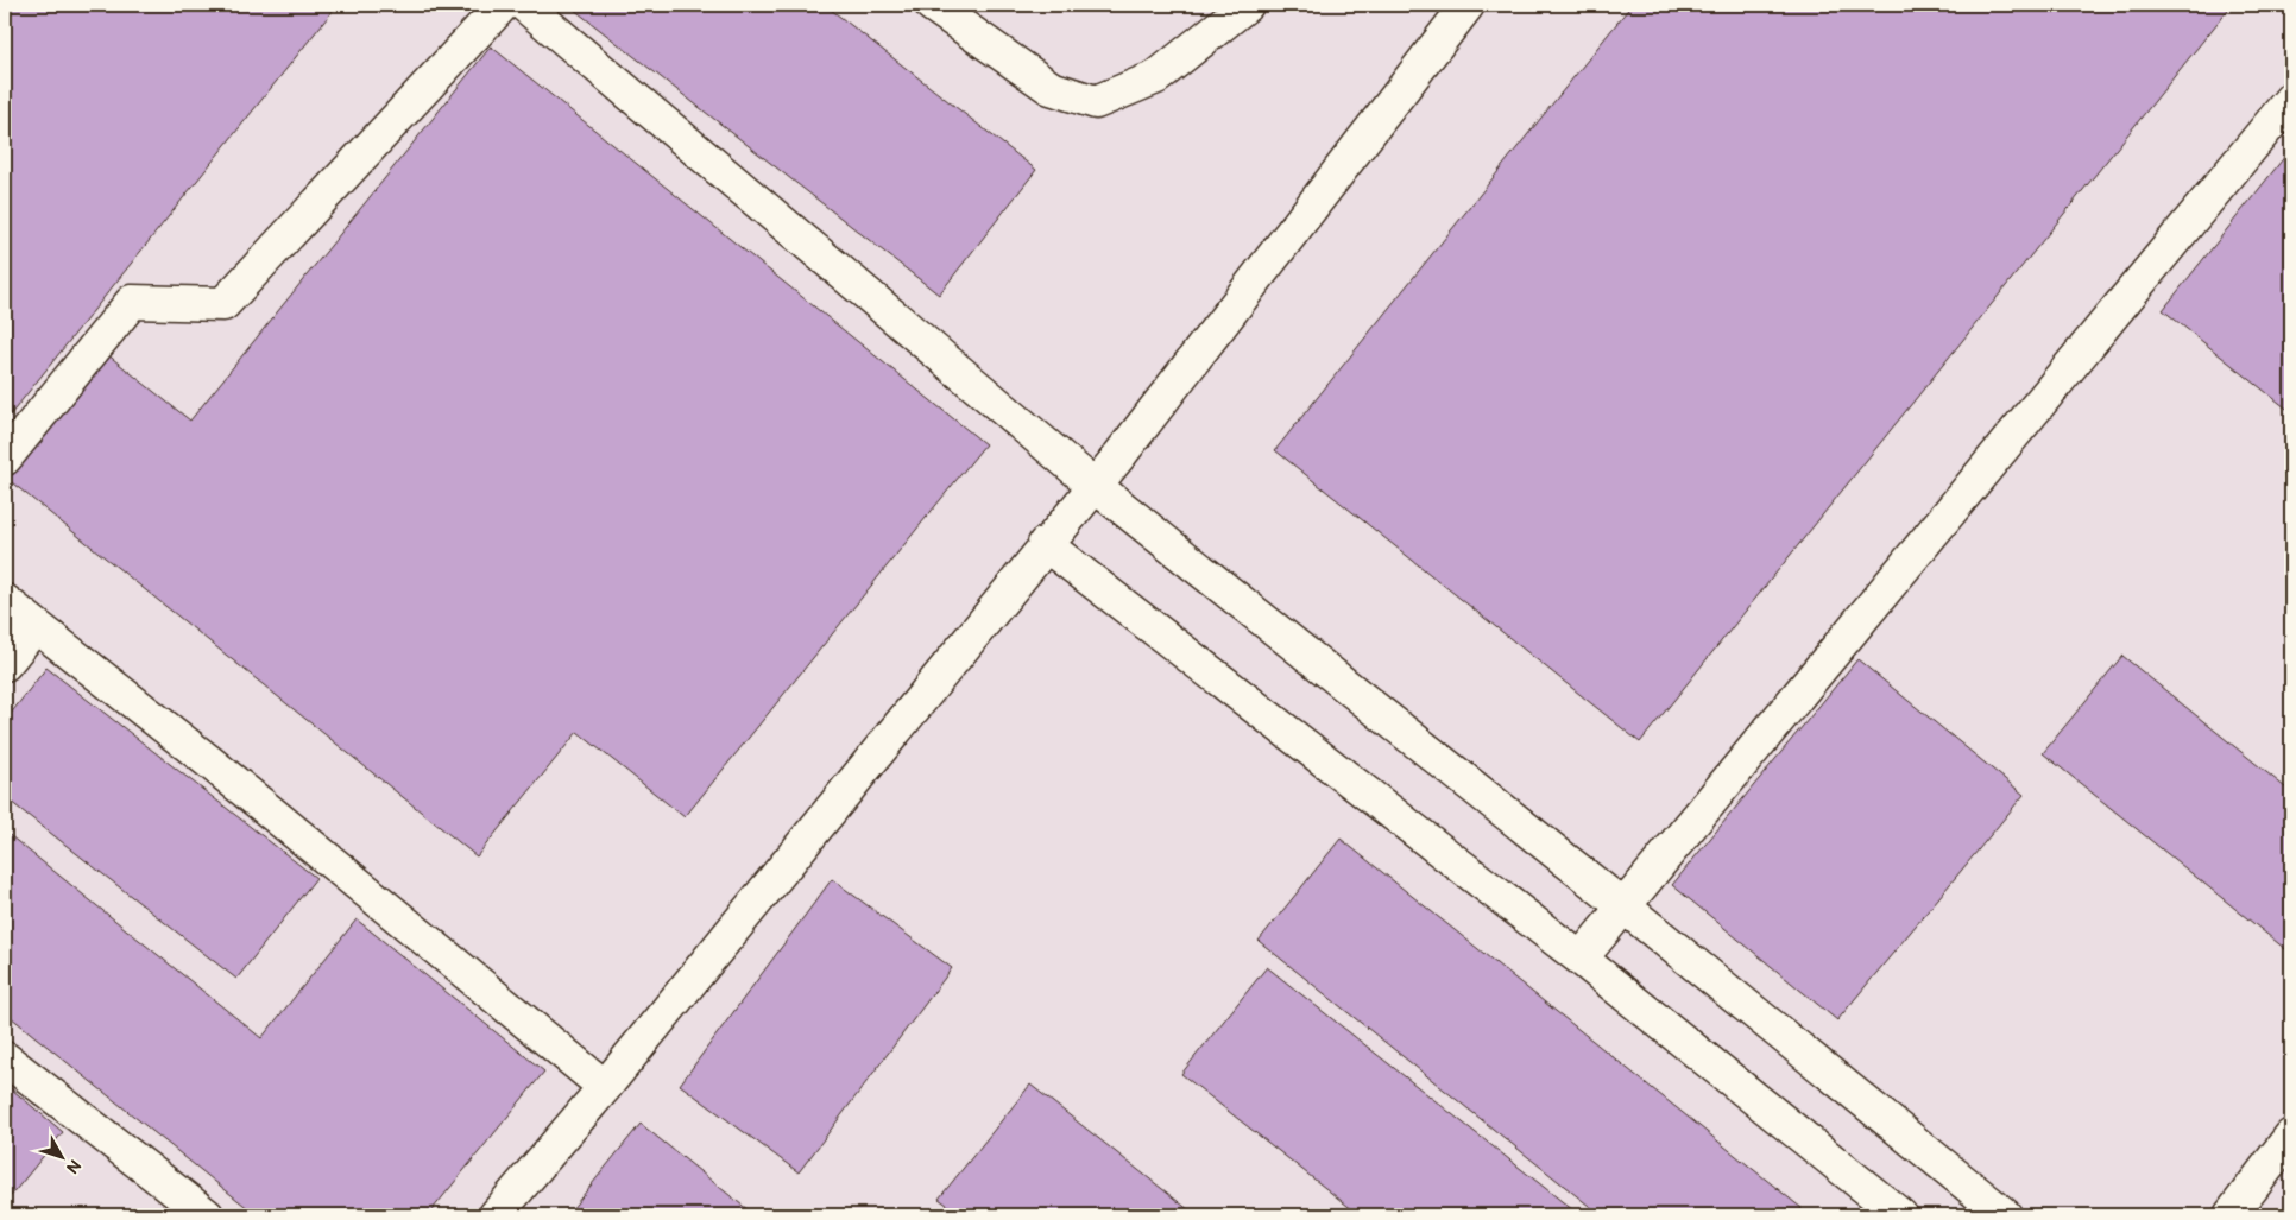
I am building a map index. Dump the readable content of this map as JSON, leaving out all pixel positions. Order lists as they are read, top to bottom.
{
  "north": "bottom right"
}
